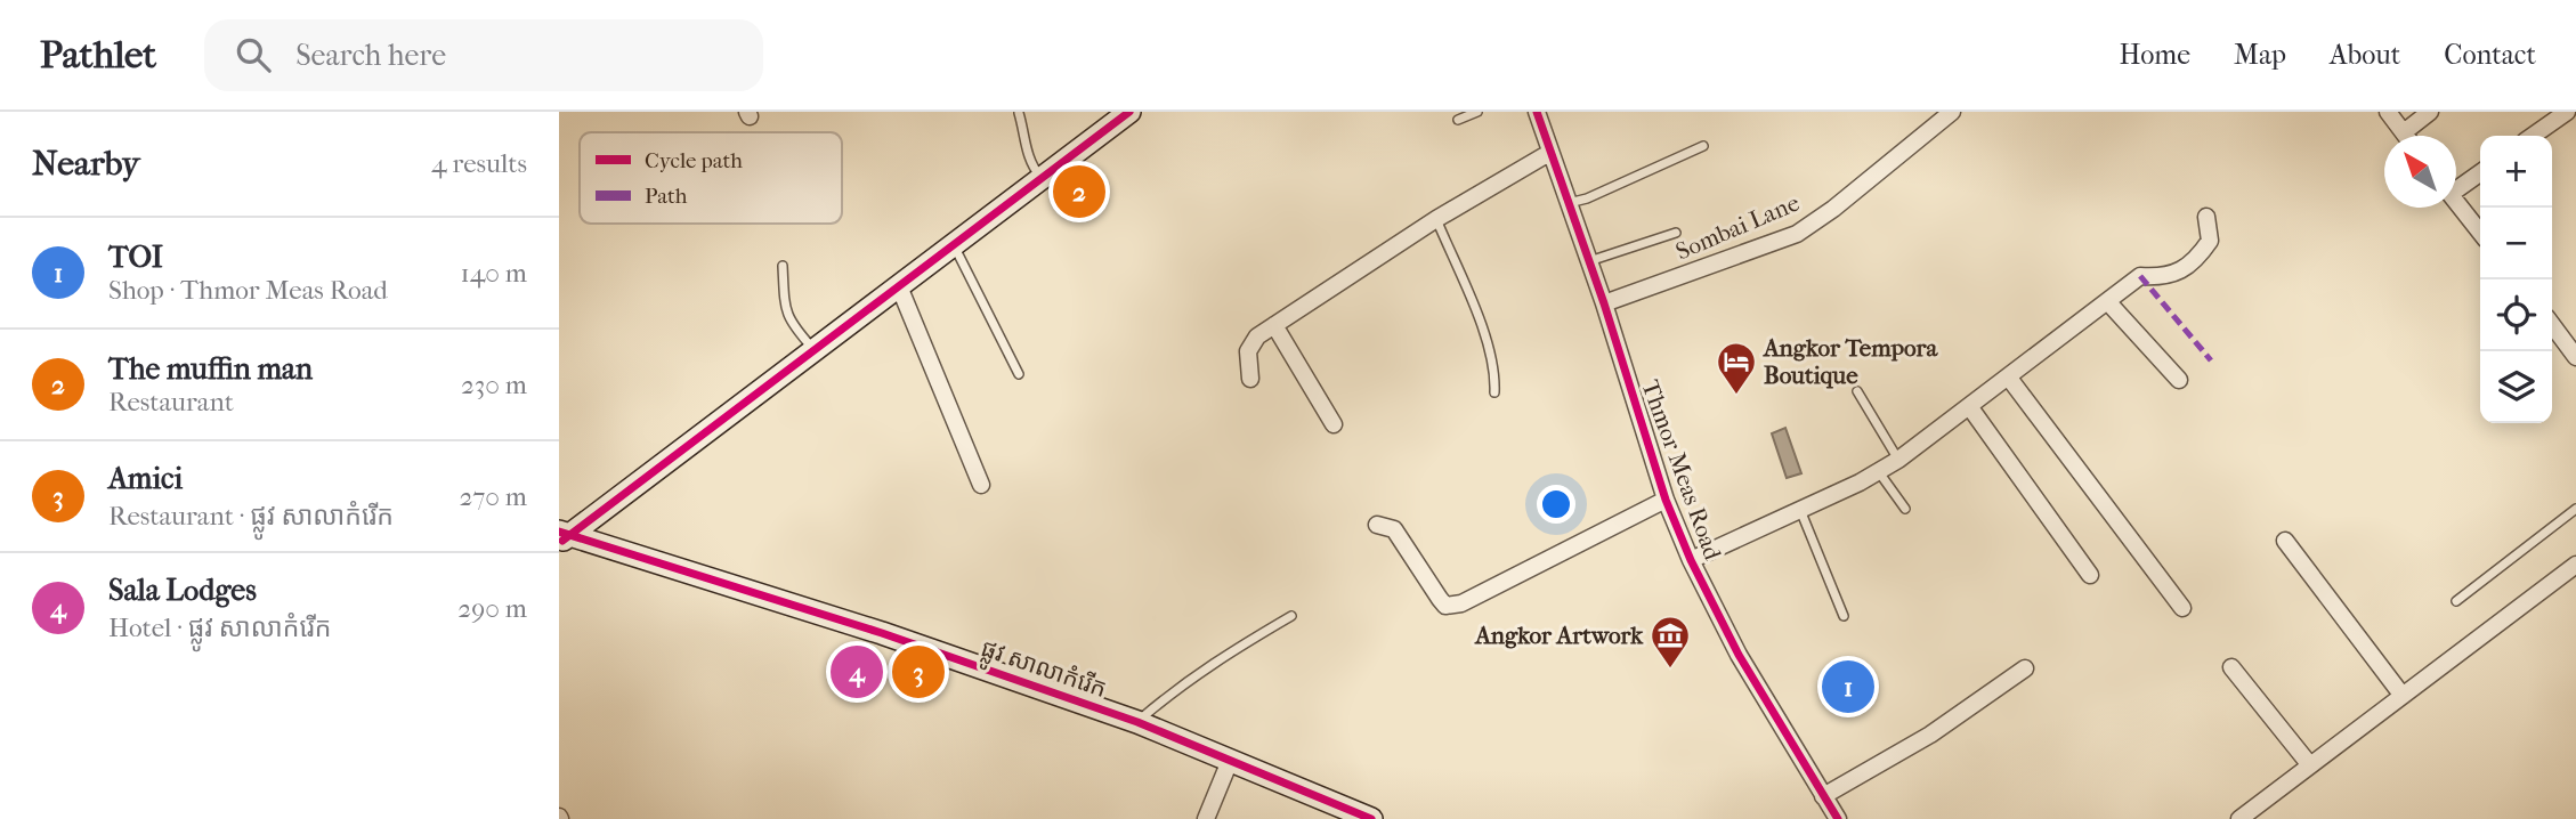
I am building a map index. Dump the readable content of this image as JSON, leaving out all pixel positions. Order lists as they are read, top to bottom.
{
  "streets": {
    "street": ["Sombai Lane", "Thmor Meas Road", "ផ្លូវ សាលាកំរើក"]
  },
  "crossings": [
    ["Sombai Lane", "Thmor Meas Road"]
  ],
  "places": {
    "hotel": ["Angkor Tempora Boutique"],
    "museum": ["Angkor Artwork"]
  },
  "legend": ["Cycle path", "Path"],
  "north": "top left",
  "page": {
    "header": "Pathlet",
    "search": "Search here",
    "nav": [
      "Home",
      "Map",
      "About",
      "Contact"
    ],
    "heading": ["Nearby", "4 results"],
    "map_buttons": ["+", "−"],
    "pins": [
      "2",
      "3",
      "4",
      "1"
    ],
    "list": [
      {
        "mark": "1",
        "name": "TOI",
        "note": "Shop · Thmor Meas Road",
        "value": "140 m"
      },
      {
        "mark": "2",
        "name": "The muffin man",
        "note": "Restaurant",
        "value": "230 m"
      },
      {
        "mark": "3",
        "name": "Amici",
        "note": "Restaurant · ផ្លូវ សាលាកំរើក",
        "value": "270 m"
      },
      {
        "mark": "4",
        "name": "Sala Lodges",
        "note": "Hotel · ផ្លូវ សាលាកំរើក",
        "value": "290 m"
      }
    ]
  }
}
